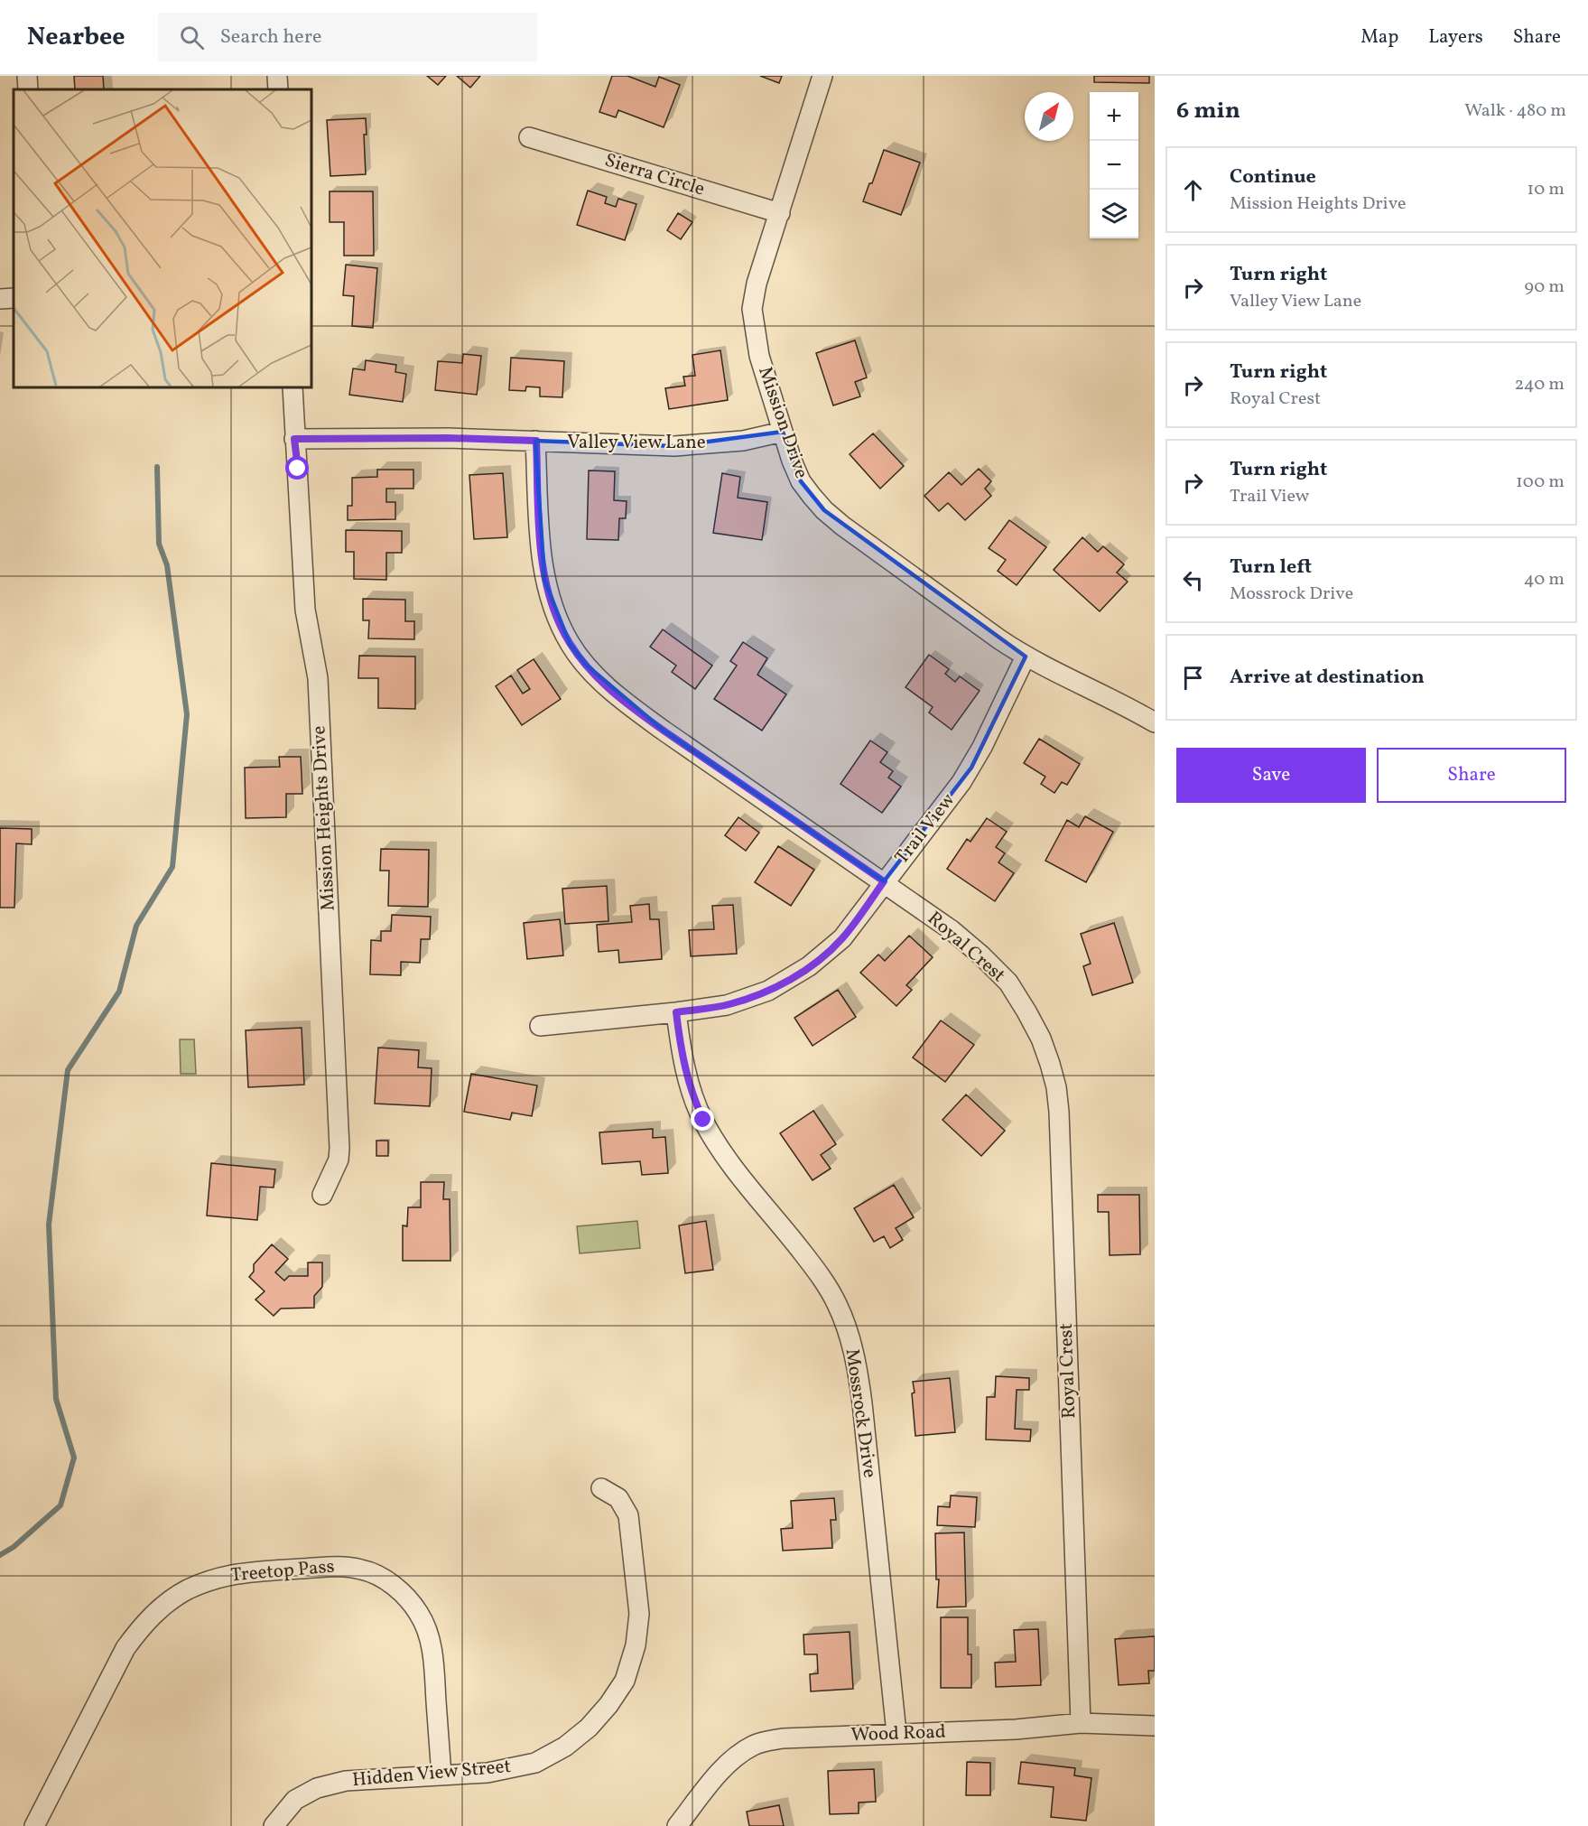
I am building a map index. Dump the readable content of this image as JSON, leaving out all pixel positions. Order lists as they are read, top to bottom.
{
  "streets": {
    "street": [
      "Sierra Circle",
      "Mission Drive",
      "Valley View Lane",
      "Mission Heights Drive",
      "Trail View",
      "Royal Crest",
      "Mossrock Drive",
      "Treetop Pass",
      "Wood Road",
      "Hidden View Street"
    ]
  },
  "crossings": [
    ["Sierra Circle", "Mission Drive"],
    ["Mission Drive", "Valley View Lane"],
    ["Mission Drive", "Trail View"],
    ["Valley View Lane", "Mission Heights Drive"],
    ["Valley View Lane", "Royal Crest"],
    ["Trail View", "Royal Crest"],
    ["Trail View", "Mossrock Drive"],
    ["Royal Crest", "Wood Road"],
    ["Mossrock Drive", "Wood Road"],
    ["Treetop Pass", "Hidden View Street"]
  ],
  "north": "top right",
  "page": {
    "header": "Nearbee",
    "search": "Search here",
    "nav": ["Map", "Layers", "Share"],
    "heading": ["6 min", "Walk · 480 m"],
    "map_buttons": ["+", "−"],
    "list": [
      ["Continue", "Mission Heights Drive", "10 m"],
      ["Turn right", "Valley View Lane", "90 m"],
      ["Turn right", "Royal Crest", "240 m"],
      ["Turn right", "Trail View", "100 m"],
      ["Turn left", "Mossrock Drive", "40 m"],
      "Arrive at destination"
    ],
    "buttons": ["Save", "Share"]
  }
}
